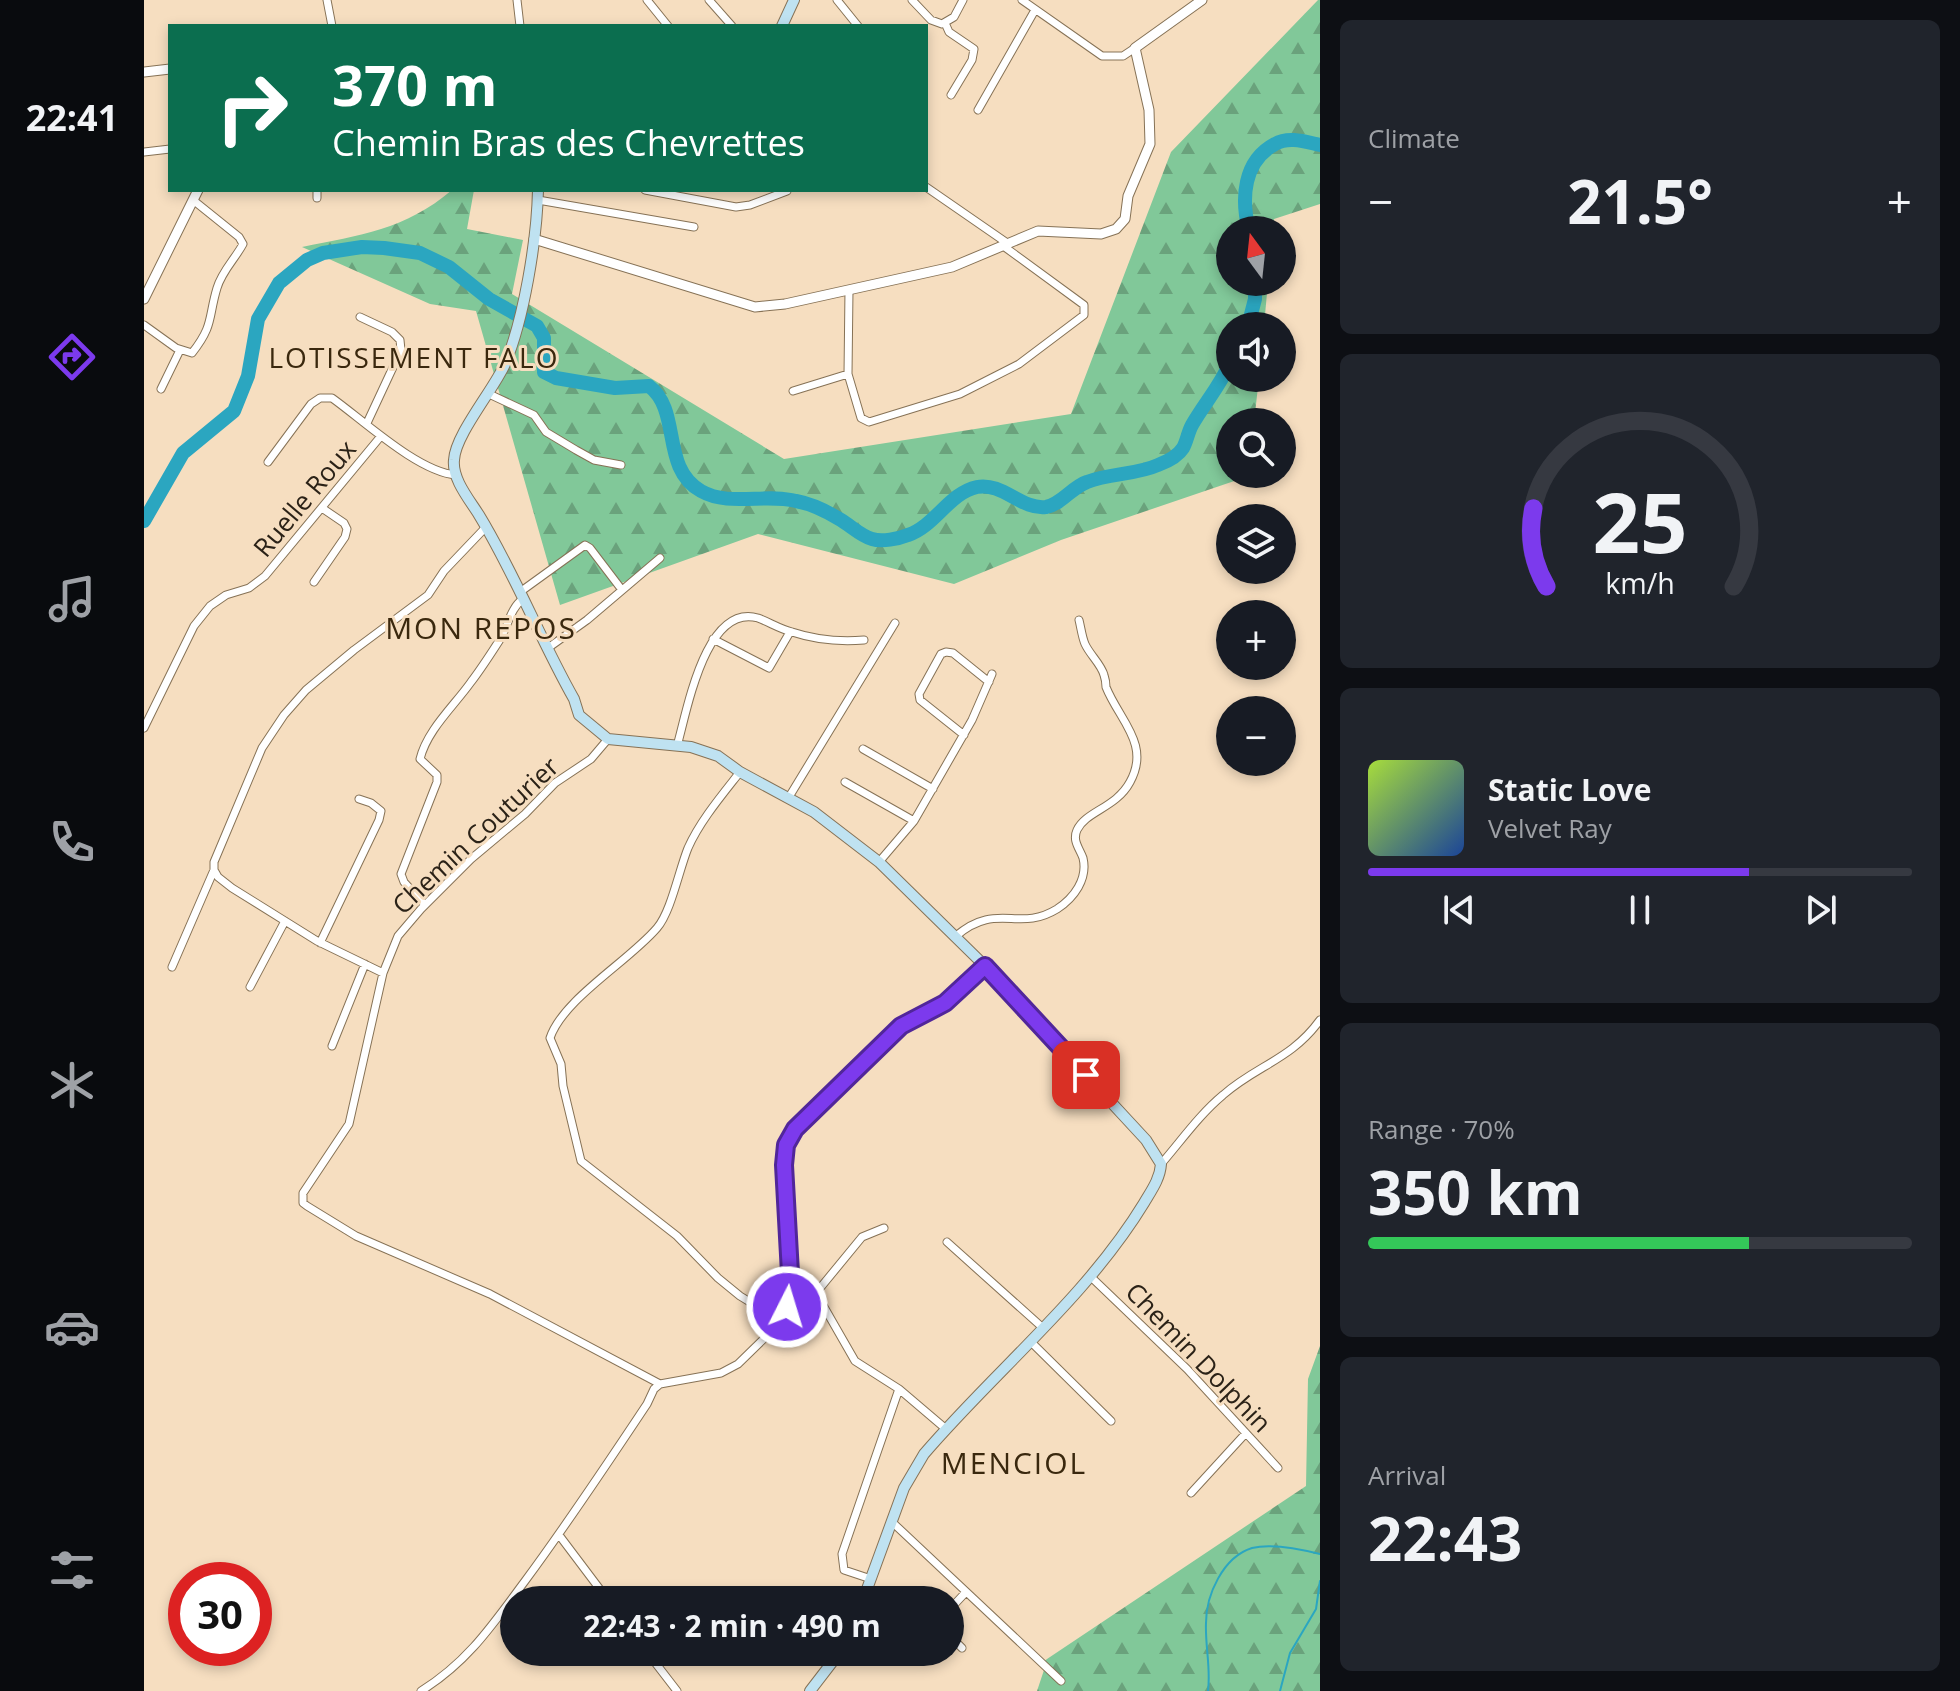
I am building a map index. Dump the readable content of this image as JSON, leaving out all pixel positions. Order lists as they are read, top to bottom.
{
  "streets": {
    "street": ["Ruelle Roux", "Chemin Couturier", "Chemin Dolphin"]
  },
  "districts": ["LOTISSEMENT FALO", "MON REPOS", "MENCIOL"],
  "north": "top",
  "page": {
    "tabs": "22:41",
    "tile": [
      "Climate",
      ["Range · 70%", "350 km"],
      ["Arrival", "22:43"]
    ],
    "turn": ["370 m", "Chemin Bras des Chevrettes"],
    "heat": ["−", "21.5°", "+"],
    "map_buttons": ["+", "−"],
    "song": ["Static Love", "Velvet Ray"],
    "limit": "30",
    "trip": "22:43 · 2 min · 490 m",
    "gauge": ["25", "km/h"]
  }
}
